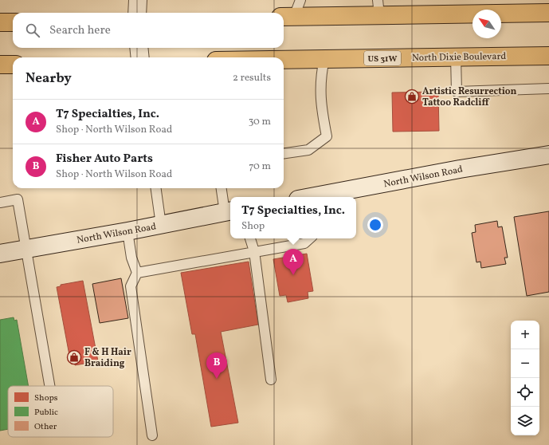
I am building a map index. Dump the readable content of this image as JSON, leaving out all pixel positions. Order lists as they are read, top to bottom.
{
  "streets": {
    "highway": ["North Dixie Boulevard", "US 31W"],
    "main road": ["North Wilson Road"]
  },
  "places": {
    "shop": ["Artistic Resurrection Tattoo Radcliff", "F & H Hair Braiding"]
  },
  "legend": ["Shops", "Public", "Other"],
  "north": "top left",
  "page": {
    "search": "Search here",
    "heading": ["Nearby", "2 results"],
    "list": [
      {
        "mark": "A",
        "name": "T7 Specialties, Inc.",
        "note": "Shop · North Wilson Road",
        "value": "30 m"
      },
      {
        "mark": "B",
        "name": "Fisher Auto Parts",
        "note": "Shop · North Wilson Road",
        "value": "70 m"
      }
    ],
    "popup": ["T7 Specialties, Inc.", "Shop"],
    "pins": ["A", "B"],
    "map_buttons": ["+", "−"]
  }
}
